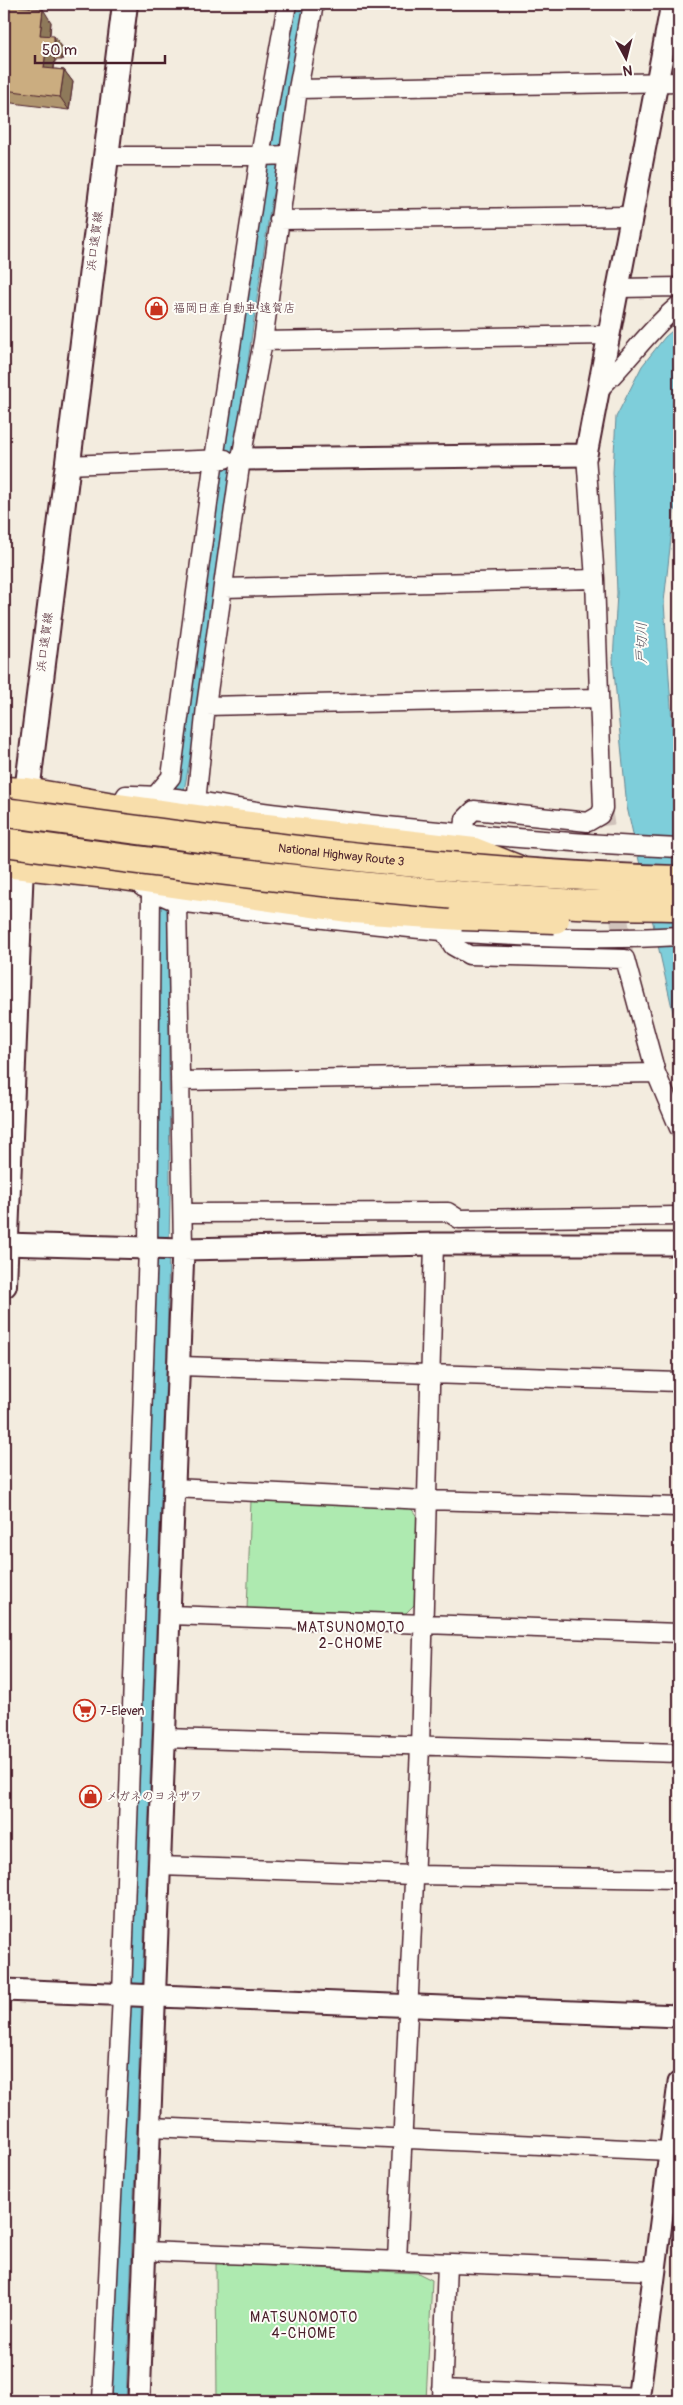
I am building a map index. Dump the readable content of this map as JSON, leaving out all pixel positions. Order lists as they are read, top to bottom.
{
  "streets": {
    "highway": ["National Highway Route 3"],
    "main road": ["浜口遠賀線"]
  },
  "districts": ["MATSUNOMOTO 2-CHOME", "MATSUNOMOTO 4-CHOME"],
  "water": ["戸切川"],
  "places": {
    "shop": ["福岡日産自動車 遠賀店", "メガネのヨネザワ"],
    "supermarket": ["7-Eleven"]
  },
  "scale_bar": "50 m",
  "north": "bottom"
}
